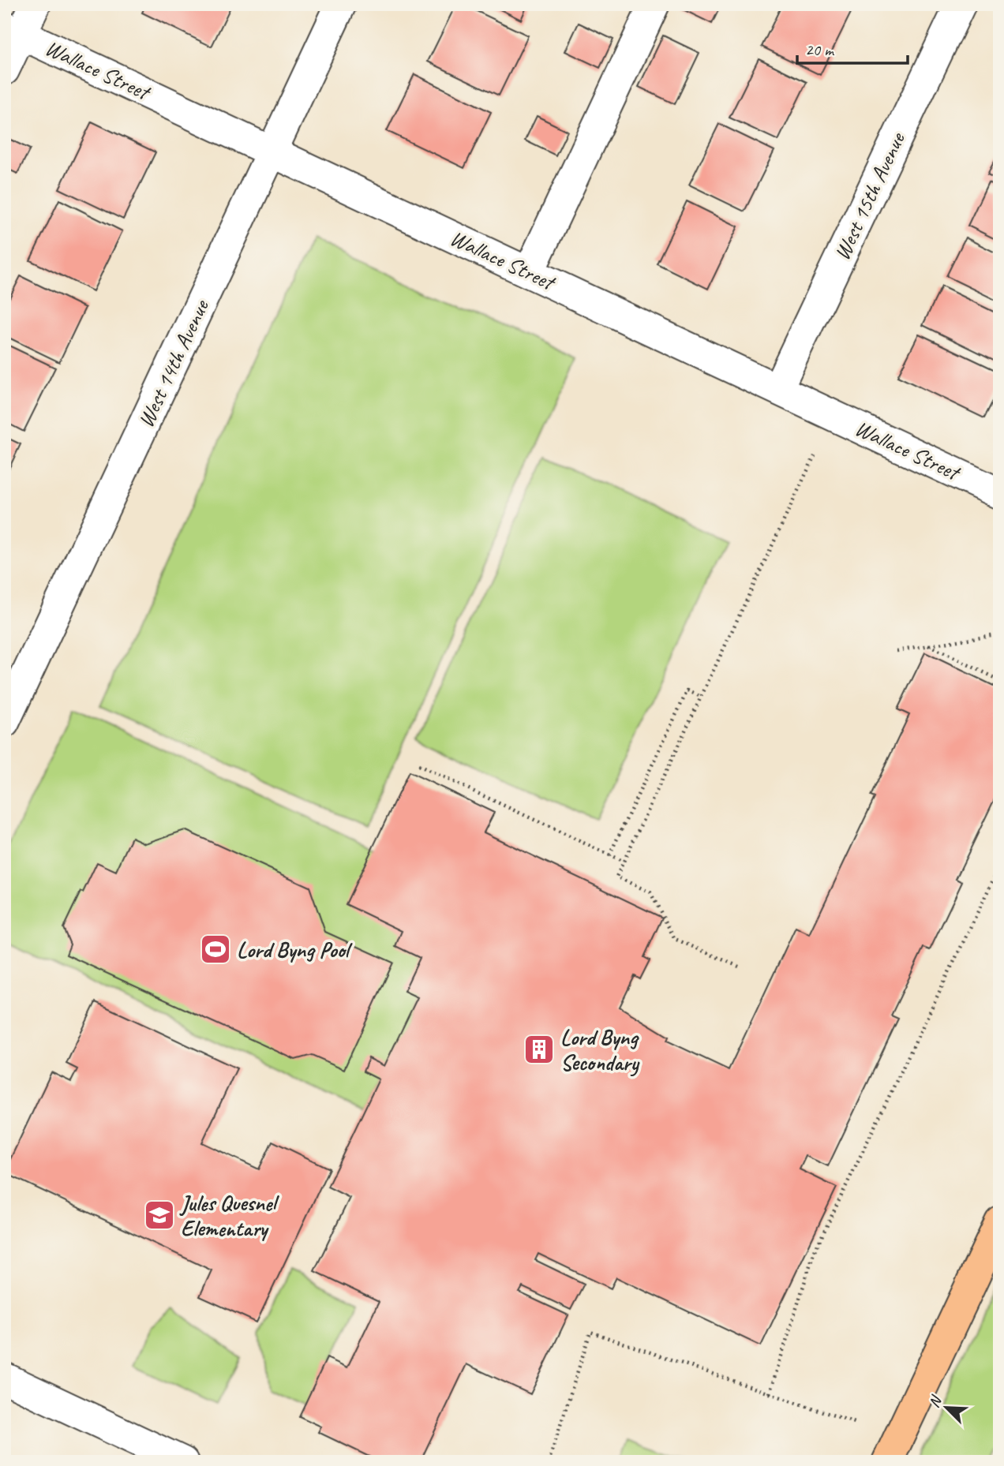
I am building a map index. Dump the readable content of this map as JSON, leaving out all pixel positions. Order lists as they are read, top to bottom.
{
  "streets": {
    "street": ["Wallace Street", "West 15th Avenue", "West 14th Avenue"]
  },
  "crossings": [
    ["Wallace Street", "West 15th Avenue"],
    ["Wallace Street", "West 14th Avenue"]
  ],
  "places": {
    "sports": ["Lord Byng Pool"],
    "building": ["Lord Byng Secondary"],
    "school or university": ["Jules Quesnel Elementary"]
  },
  "scale_bar": "20 m",
  "north": "top left"
}
